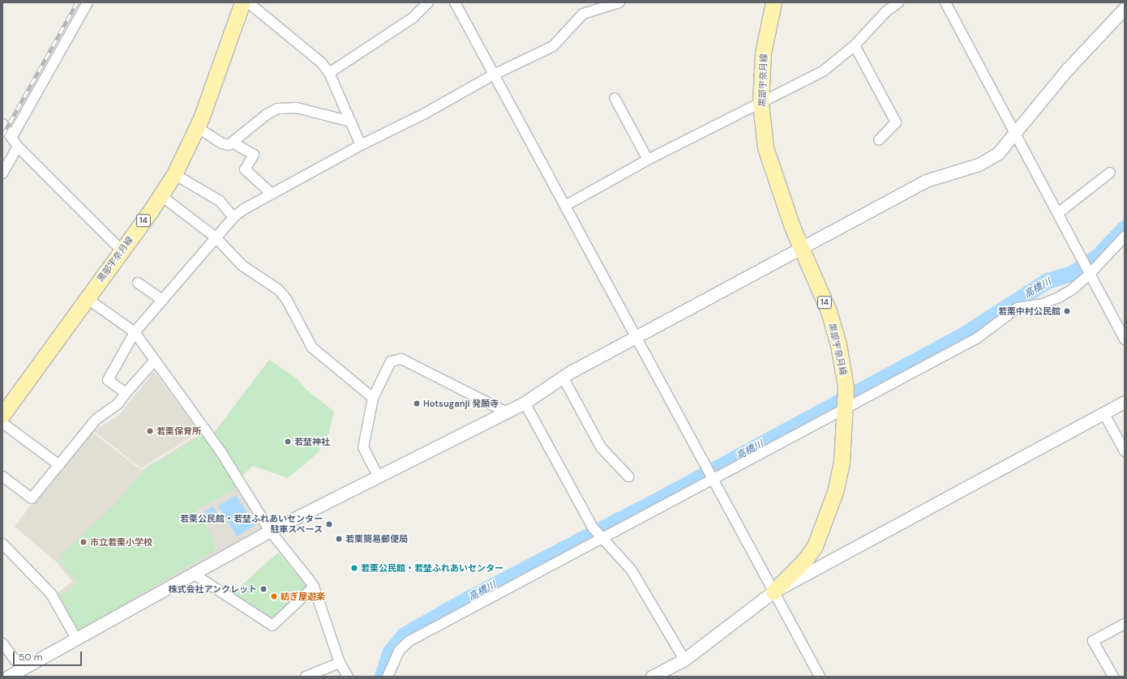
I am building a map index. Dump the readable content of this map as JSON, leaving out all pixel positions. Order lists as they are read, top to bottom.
{
  "streets": {
    "main road": ["黒部宇奈月線", "14"]
  },
  "water": ["高橋川"],
  "places": [
    "若栗中村公民館",
    "Hotsuganji 発願寺",
    "若栗保育所",
    "若埜神社",
    "若栗公民館・若埜ふれあいセンター 駐車スペース",
    "若栗簡易郵便局",
    "市立若栗小学校",
    "若栗公民館・若埜ふれあいセンター",
    "株式会社アンクレット",
    "紡ぎ屋遊楽"
  ],
  "scale_bar": "50 m"
}
